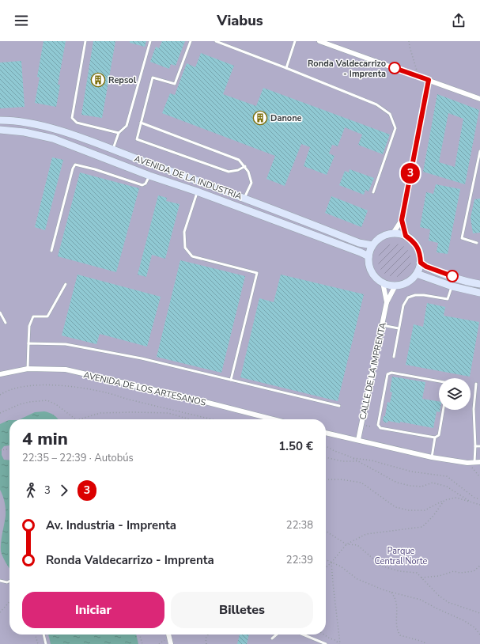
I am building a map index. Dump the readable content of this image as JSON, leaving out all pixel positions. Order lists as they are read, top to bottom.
{
  "streets": {
    "street": ["AVENIDA DE LA INDUSTRIA", "CALLE DE LA IMPRENTA", "AVENIDA DE LOS ARTESANOS"]
  },
  "crossings": [
    ["AVENIDA DE LA INDUSTRIA", "CALLE DE LA IMPRENTA"]
  ],
  "parks": ["Parque Central Norte"],
  "places": {
    "other": ["Ronda Valdecarrizo - Imprenta"],
    "building": ["Repsol", "Danone"]
  },
  "lines": ["bus line 3"],
  "page": {
    "header": "Viabus",
    "on_map": "3",
    "heading": ["4 min", "22:35 – 22:39 · Autobús", "1.50 €"],
    "legs": ["3", "3"],
    "list": [
      {
        "name": "Av. Industria - Imprenta",
        "value": "22:38"
      },
      {
        "name": "Ronda Valdecarrizo - Imprenta",
        "value": "22:39"
      }
    ],
    "buttons": ["Iniciar", "Billetes"]
  }
}
